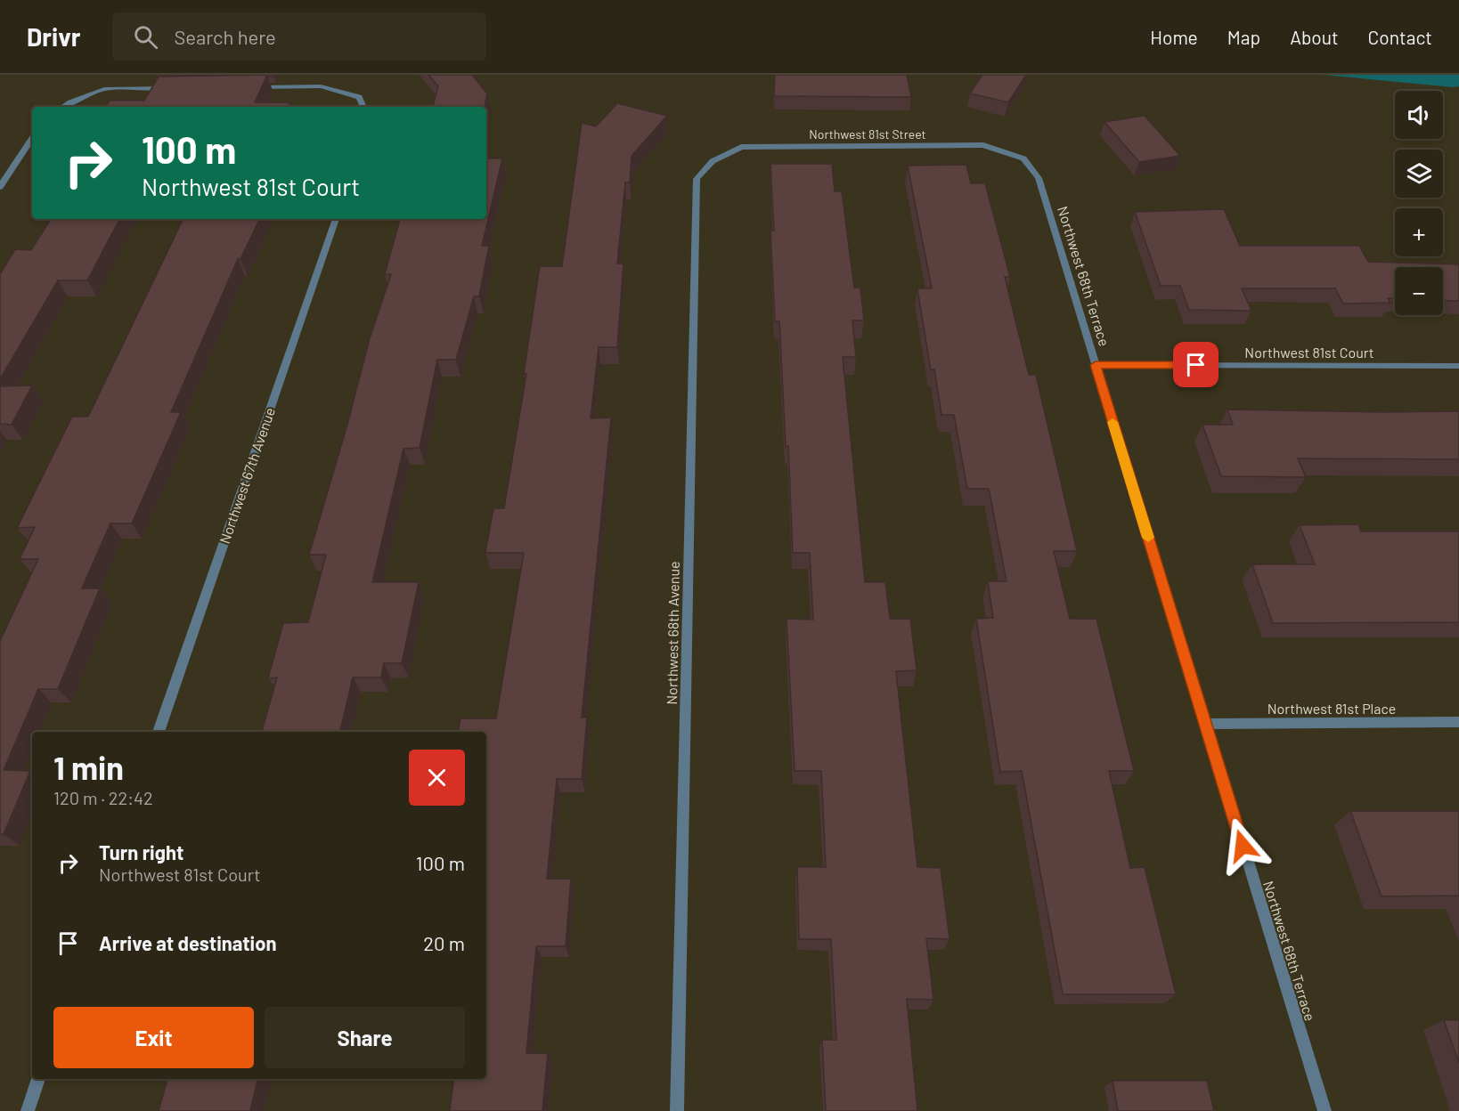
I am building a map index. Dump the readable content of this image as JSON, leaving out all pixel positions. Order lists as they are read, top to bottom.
{
  "streets": {
    "street": [
      "Northwest 81st Street",
      "Northwest 68th Terrace",
      "Northwest 81st Court",
      "Northwest 67th Avenue",
      "Northwest 68th Avenue",
      "Northwest 81st Place"
    ]
  },
  "crossings": [
    ["Northwest 81st Street", "Northwest 68th Terrace"],
    ["Northwest 81st Street", "Northwest 68th Avenue"],
    ["Northwest 68th Terrace", "Northwest 81st Court"],
    ["Northwest 68th Terrace", "Northwest 81st Place"]
  ],
  "page": {
    "header": "Drivr",
    "search": "Search here",
    "nav": [
      "Home",
      "Map",
      "About",
      "Contact"
    ],
    "map_buttons": ["+", "−"],
    "turn": ["100 m", "Northwest 81st Court"],
    "heading": ["1 min", "120 m · 22:42"],
    "list": [
      {
        "name": "Turn right",
        "note": "Northwest 81st Court",
        "value": "100 m"
      },
      {
        "name": "Arrive at destination",
        "value": "20 m"
      }
    ],
    "buttons": ["Exit", "Share"]
  }
}
